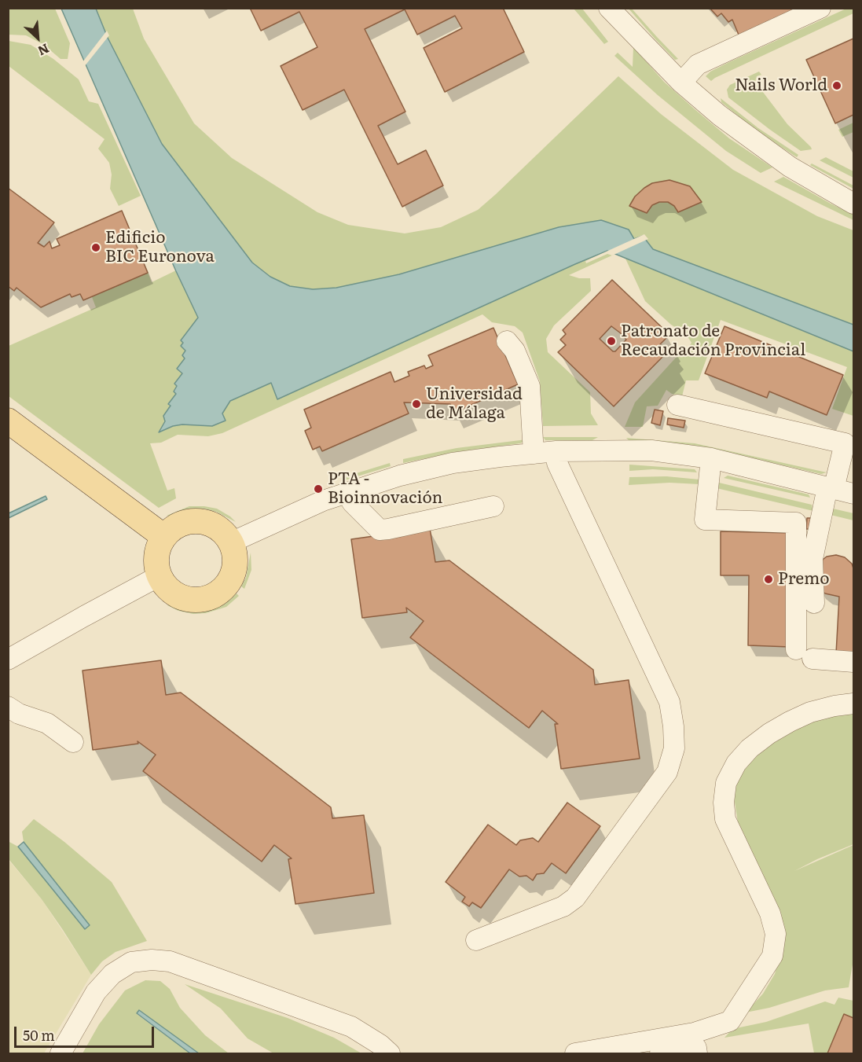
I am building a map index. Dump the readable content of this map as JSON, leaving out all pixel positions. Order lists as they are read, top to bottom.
{
  "places": [
    "Nails World",
    "Edificio BIC Euronova",
    "Patronato de Recaudación Provincial",
    "Universidad de Málaga",
    "PTA - Bioinnovación",
    "Premo"
  ],
  "scale_bar": "50 m",
  "north": "bottom right"
}
